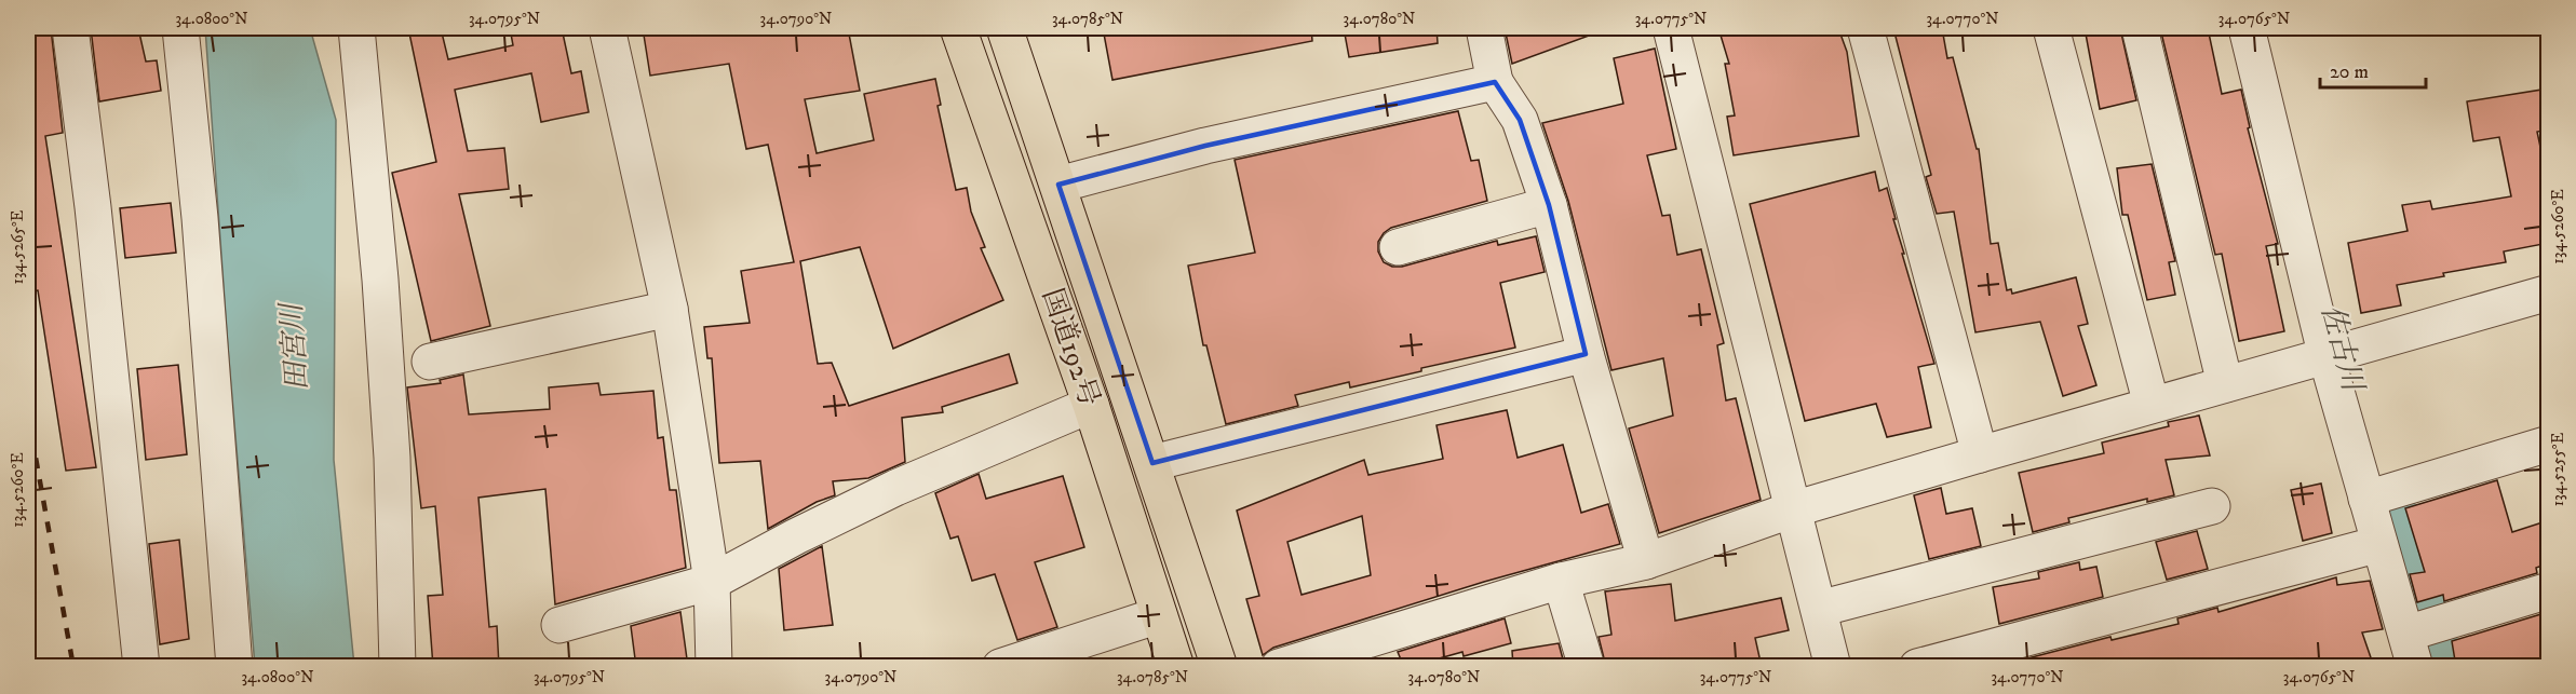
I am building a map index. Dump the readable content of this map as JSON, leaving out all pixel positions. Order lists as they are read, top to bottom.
{
  "streets": {
    "highway": ["国道192号"]
  },
  "water": ["田宮川", "佐古川"],
  "scale_bar": "20 m",
  "coordinates": [
    "34.0800°N",
    "34.0795°N",
    "34.0790°N",
    "34.0785°N",
    "34.0780°N",
    "34.0775°N",
    "34.0770°N",
    "34.0765°N",
    "134.5260°E",
    "134.5265°E",
    "134.5255°E"
  ]
}
